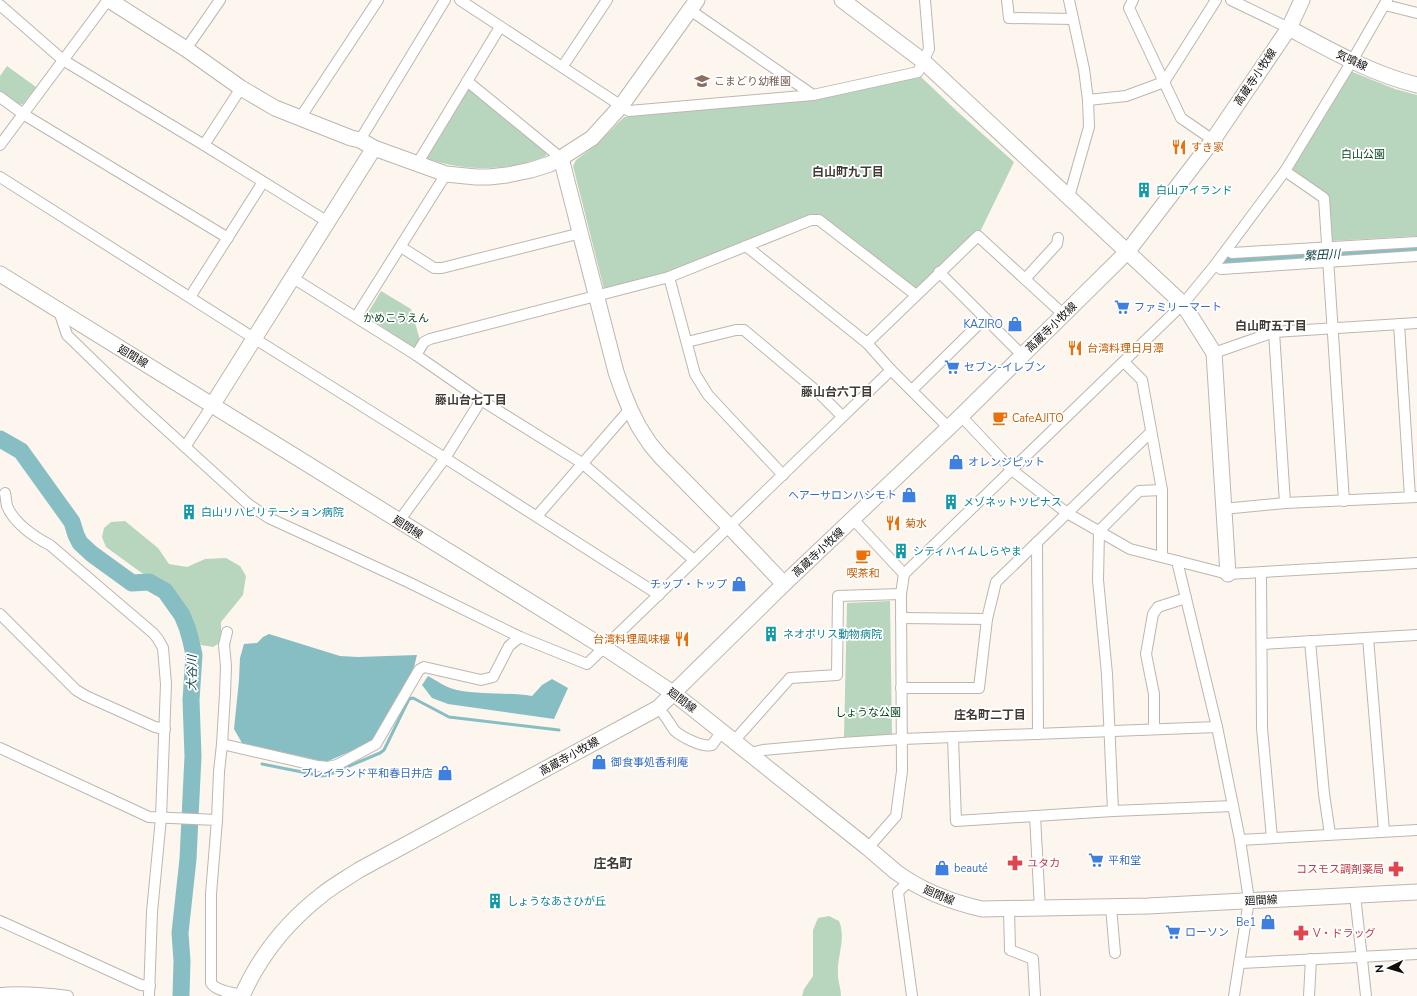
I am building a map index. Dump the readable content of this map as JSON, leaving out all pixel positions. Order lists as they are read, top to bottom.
{
  "streets": {
    "street": ["気噴線", "高蔵寺小牧線", "廻間線"]
  },
  "crossings": [
    ["気噴線", "高蔵寺小牧線"],
    ["高蔵寺小牧線", "廻間線"]
  ],
  "districts": [
    "白山町九丁目",
    "白山町五丁目",
    "藤山台六丁目",
    "藤山台七丁目",
    "庄名町二丁目",
    "庄名町"
  ],
  "water": ["繁田川", "大谷川"],
  "parks": ["白山公園", "かめこうえん", "しょうな公園"],
  "places": {
    "school or university": ["こまどり幼稚園"],
    "restaurant": [
      "すき家",
      "台湾料理日月潭",
      "菊水",
      "台湾料理風味樓"
    ],
    "building": [
      "白山アイランド",
      "メゾネットツピナス",
      "白山リハビリテーション病院",
      "シティハイムしらやま",
      "ネオポリス動物病院",
      "しょうなあさひが丘"
    ],
    "supermarket": [
      "ファミリーマート",
      "セブン-イレブン",
      "平和堂",
      "ローソン"
    ],
    "shop": [
      "KAZIRO",
      "オレンジピット",
      "ヘアーサロンハシモト",
      "チップ・トップ",
      "御食事処香利庵",
      "プレイランド平和春日井店",
      "beauté",
      "Be1"
    ],
    "cafe": ["CafeAJITO", "喫茶和"],
    "pharmacy": ["ユタカ", "コスモス調剤薬局", "V・ドラッグ"]
  },
  "north": "left"
}
